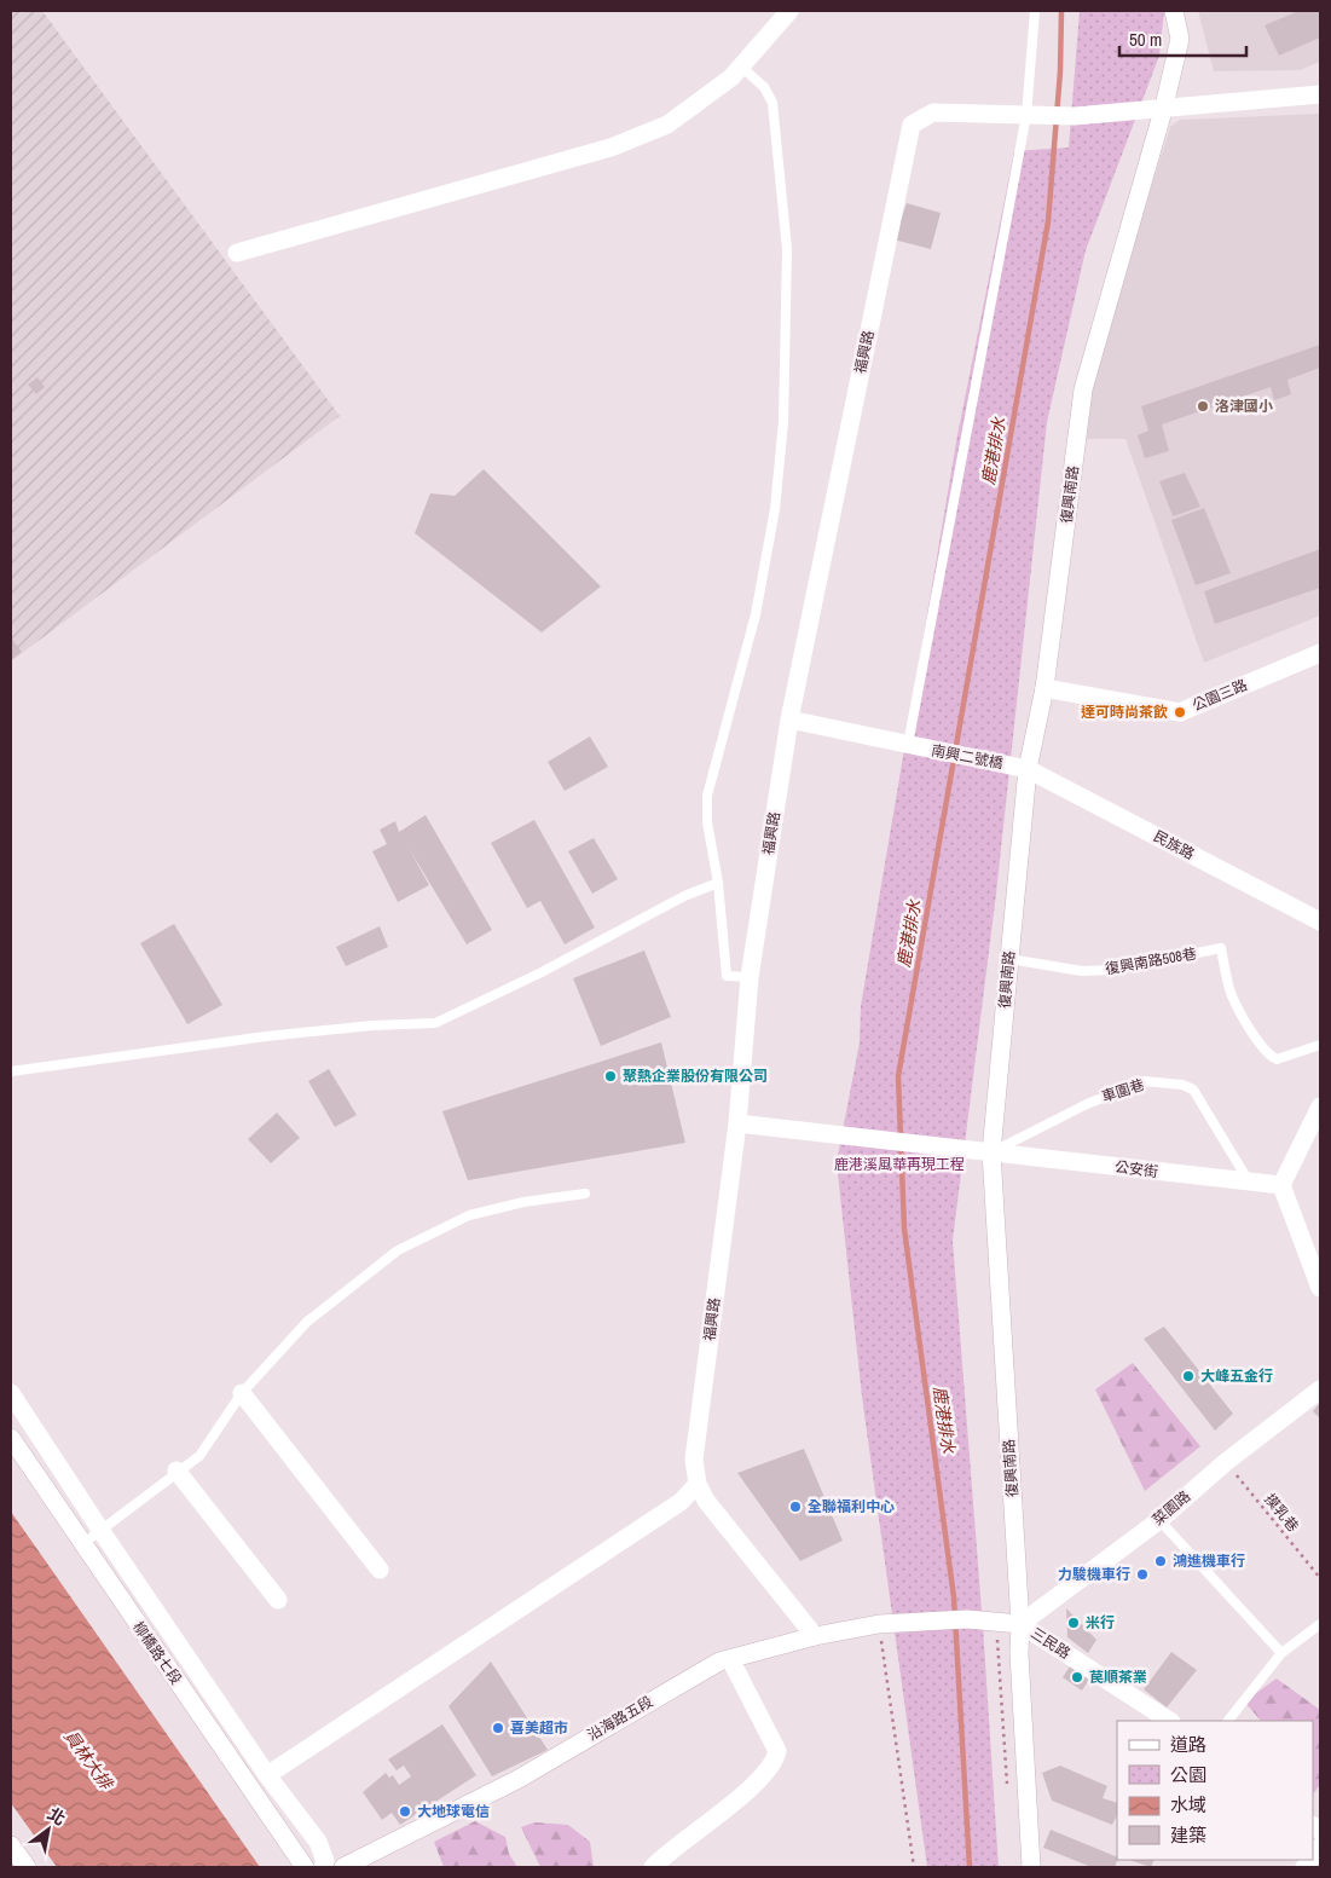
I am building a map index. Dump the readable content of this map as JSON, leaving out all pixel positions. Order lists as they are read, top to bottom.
{
  "streets": {
    "street": [
      "福興路",
      "復興南路",
      "公園三路",
      "南興二號橋",
      "民族路",
      "公安街",
      "菜園路",
      "三民路",
      "柳橋路七段",
      "沿海路五段"
    ],
    "lane": ["復興南路508巷", "車圍巷"],
    "path": ["摸乳巷"]
  },
  "crossings": [
    ["福興路", "南興二號橋"],
    ["福興路", "公安街"],
    ["福興路", "沿海路五段"],
    ["復興南路", "公園三路"],
    ["復興南路", "南興二號橋"],
    ["復興南路", "民族路"],
    ["復興南路", "復興南路508巷"],
    ["復興南路", "車圍巷"],
    ["復興南路", "公安街"],
    ["復興南路", "菜園路"],
    ["復興南路", "三民路"],
    ["復興南路", "沿海路五段"],
    ["南興二號橋", "民族路"],
    ["車圍巷", "公安街"],
    ["菜園路", "摸乳巷"],
    ["菜園路", "三民路"],
    ["菜園路", "沿海路五段"],
    ["三民路", "沿海路五段"]
  ],
  "water": ["鹿港排水", "員林大排"],
  "parks": ["鹿港溪風華再現工程"],
  "places": [
    "洛津國小",
    "達可時尚茶飲",
    "聚熱企業股份有限公司",
    "大峰五金行",
    "全聯福利中心",
    "鴻進機車行",
    "力駿機車行",
    "米行",
    "苠順茶業",
    "喜美超市",
    "大地球電信"
  ],
  "legend": [
    "道路",
    "公園",
    "水域",
    "建築"
  ],
  "scale_bar": "50 m",
  "north": "top right"
}
